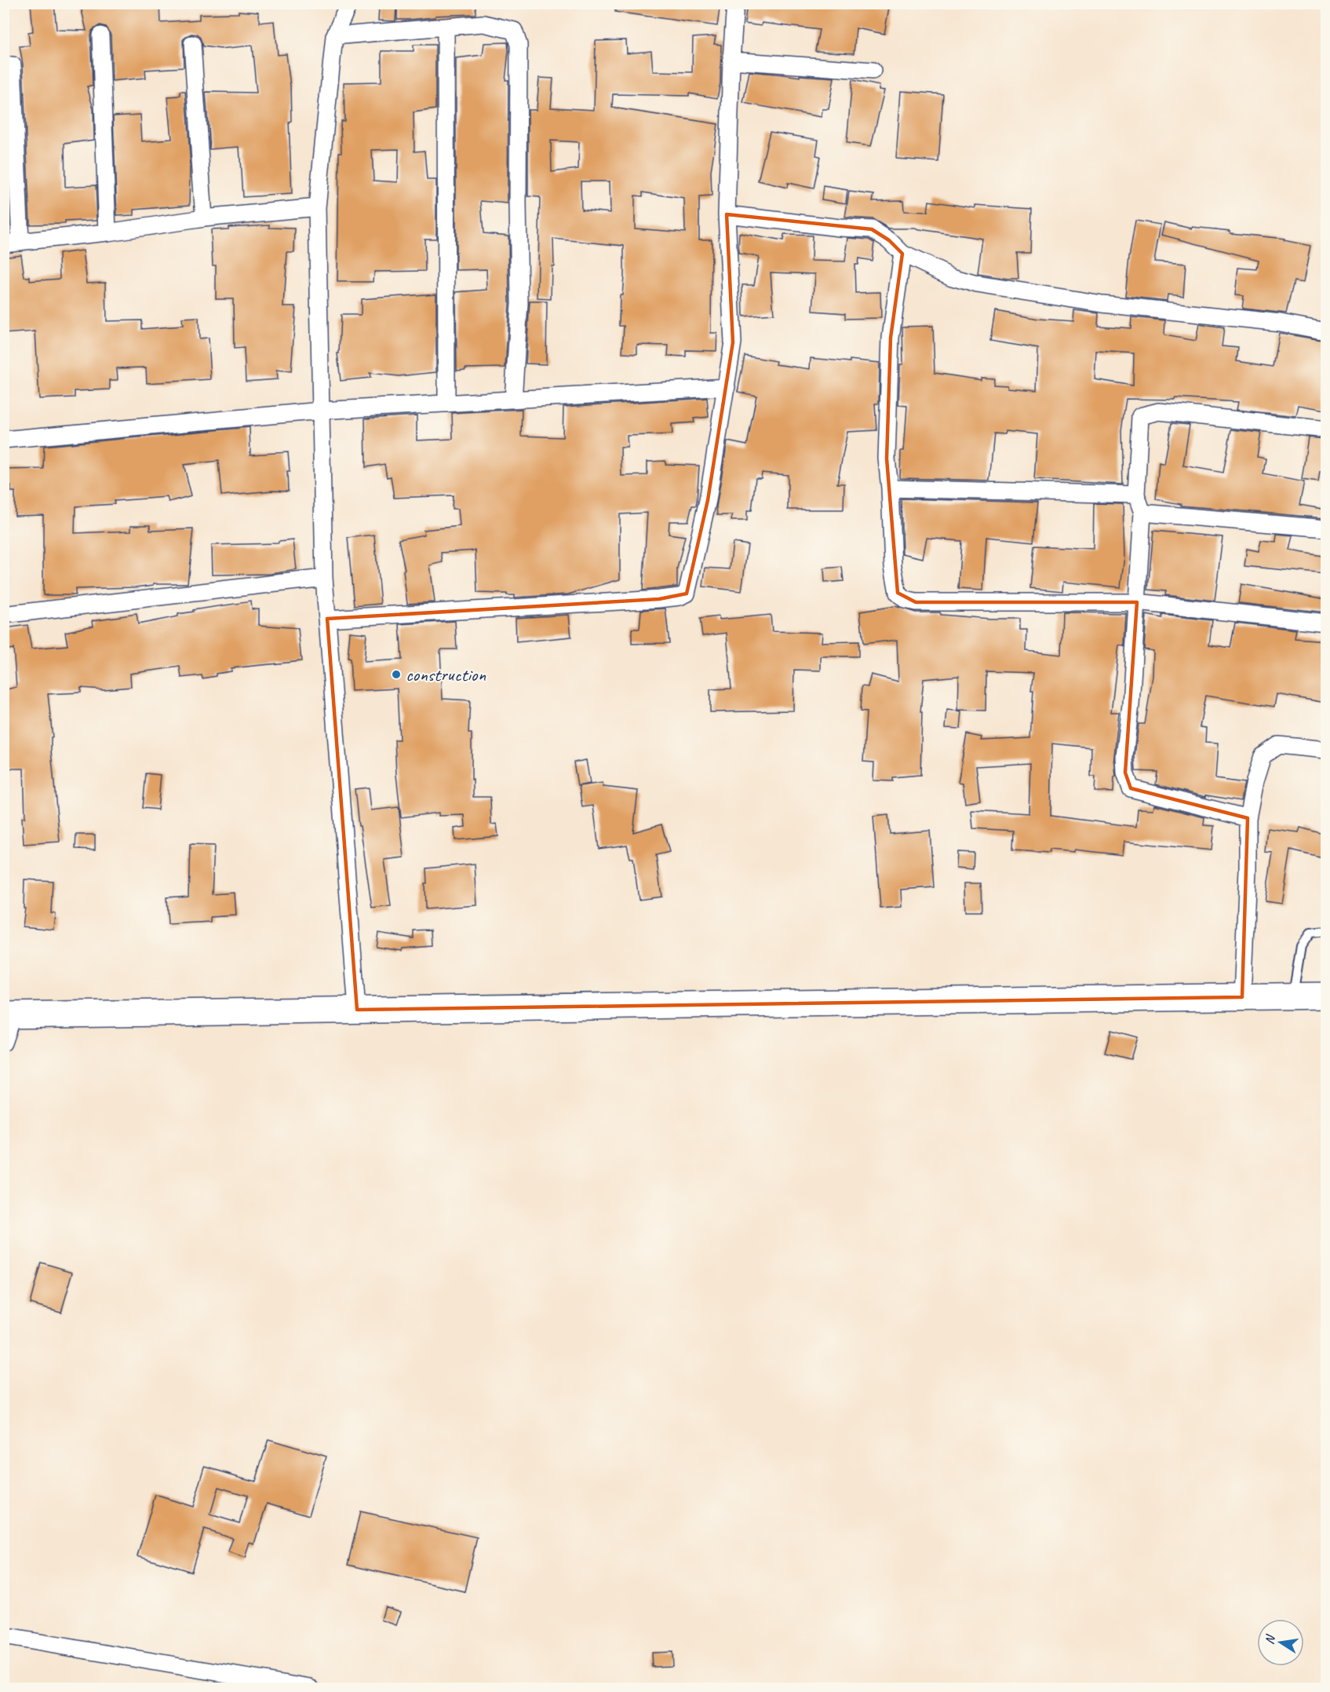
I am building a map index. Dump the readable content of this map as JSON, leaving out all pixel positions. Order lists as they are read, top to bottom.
{
  "places": ["construction"],
  "north": "left"
}
